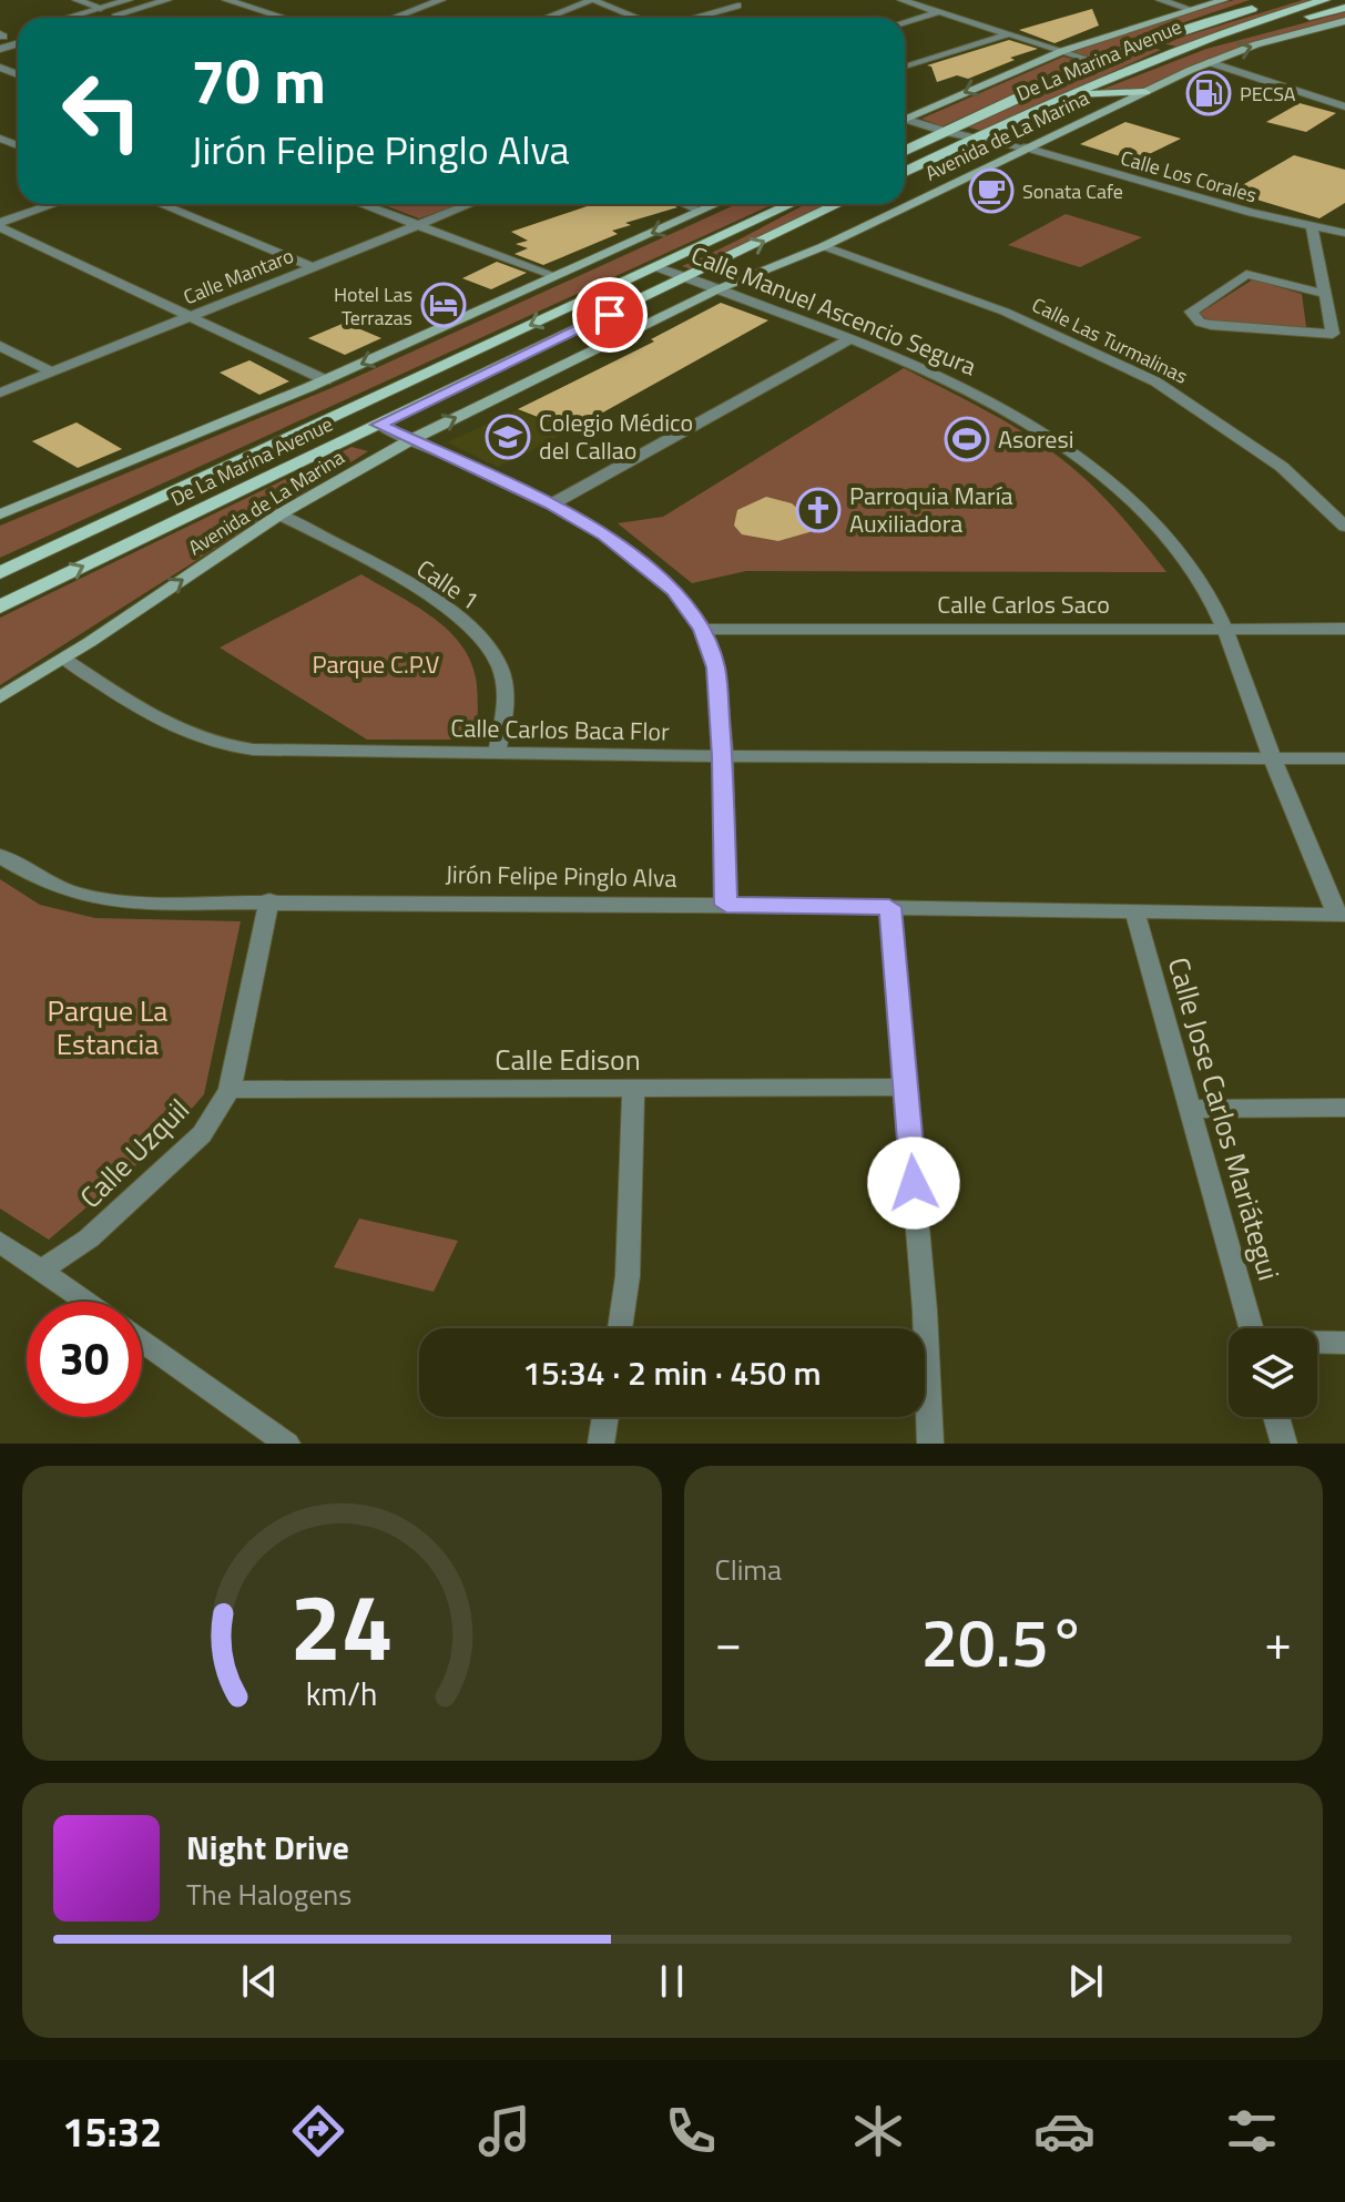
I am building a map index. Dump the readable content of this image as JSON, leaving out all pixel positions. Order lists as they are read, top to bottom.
{
  "streets": {
    "main road": ["De La Marina Avenue", "Avenida de La Marina"],
    "street": [
      "Calle Los Corales",
      "Calle Mantaro",
      "Calle Manuel Ascencio Segura",
      "Calle Las Turmalinas",
      "Calle 1",
      "Calle Carlos Saco",
      "Calle Carlos Baca Flor",
      "Jirón Felipe Pinglo Alva",
      "Calle Edison",
      "Calle Jose Carlos Mariátegui",
      "Calle Uzquil"
    ]
  },
  "crossings": [
    ["De La Marina Avenue", "Calle Los Corales"],
    ["De La Marina Avenue", "Calle Manuel Ascencio Segura"],
    ["Avenida de La Marina", "Calle Los Corales"],
    ["Avenida de La Marina", "Calle Manuel Ascencio Segura"],
    ["Avenida de La Marina", "Calle Las Turmalinas"],
    ["Avenida de La Marina", "Calle 1"],
    ["Avenida de La Marina", "Calle Carlos Baca Flor"],
    ["Calle Manuel Ascencio Segura", "Calle Carlos Saco"],
    ["Calle Manuel Ascencio Segura", "Calle Carlos Baca Flor"],
    ["Calle Manuel Ascencio Segura", "Jirón Felipe Pinglo Alva"],
    ["Calle 1", "Calle Carlos Baca Flor"],
    ["Jirón Felipe Pinglo Alva", "Calle Jose Carlos Mariátegui"],
    ["Jirón Felipe Pinglo Alva", "Calle Uzquil"],
    ["Calle Edison", "Calle Uzquil"]
  ],
  "parks": ["Parque C.P.V", "Parque La Estancia"],
  "places": {
    "fuel station": ["PECSA"],
    "cafe": ["Sonata Cafe"],
    "hotel": ["Hotel Las Terrazas"],
    "school or university": ["Colegio Médico del Callao"],
    "sports": ["Asoresi"],
    "church": ["Parroquia María Auxiliadora"]
  },
  "page": {
    "turn": ["70 m", "Jirón Felipe Pinglo Alva"],
    "limit": "30",
    "trip": "15:34 · 2 min · 450 m",
    "tile": "Clima",
    "heat": ["−", "20.5°", "+"],
    "song": ["Night Drive", "The Halogens"],
    "tabs": "15:32",
    "gauge": ["24", "km/h"]
  }
}
